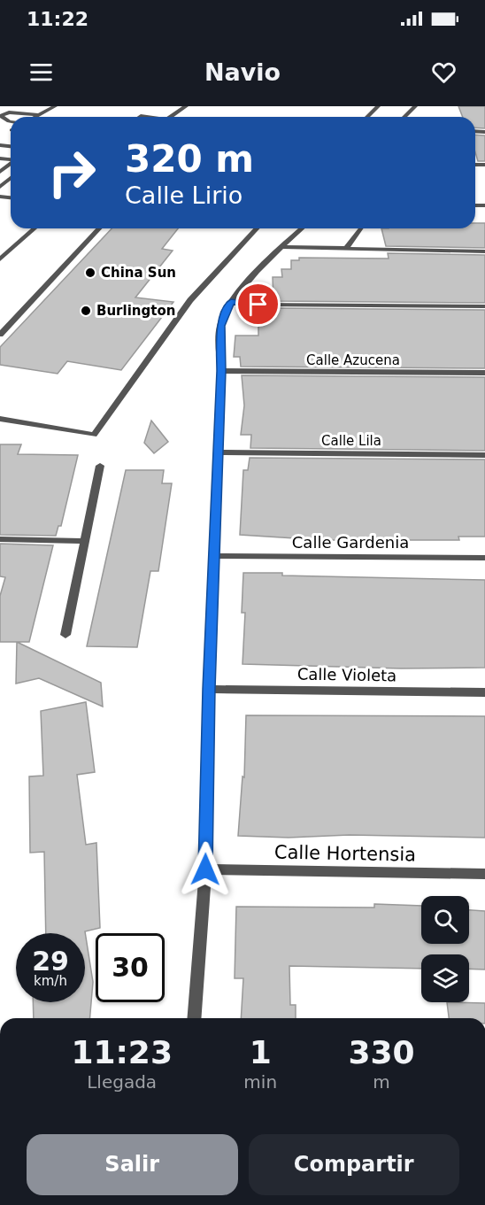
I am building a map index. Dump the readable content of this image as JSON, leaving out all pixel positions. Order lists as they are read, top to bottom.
{
  "streets": {
    "street": [
      "Calle Azucena",
      "Calle Lila",
      "Calle Gardenia",
      "Calle Violeta",
      "Calle Hortensia"
    ]
  },
  "places": ["China Sun", "Burlington"],
  "page": {
    "status": "11:22",
    "header": "Navio",
    "turn": ["320 m", "Calle Lirio"],
    "speed": "29 km/h",
    "limit": "30",
    "eta": [
      "11:23",
      "Llegada",
      "1",
      "min",
      "330",
      "m"
    ],
    "buttons": ["Salir", "Compartir"]
  }
}
